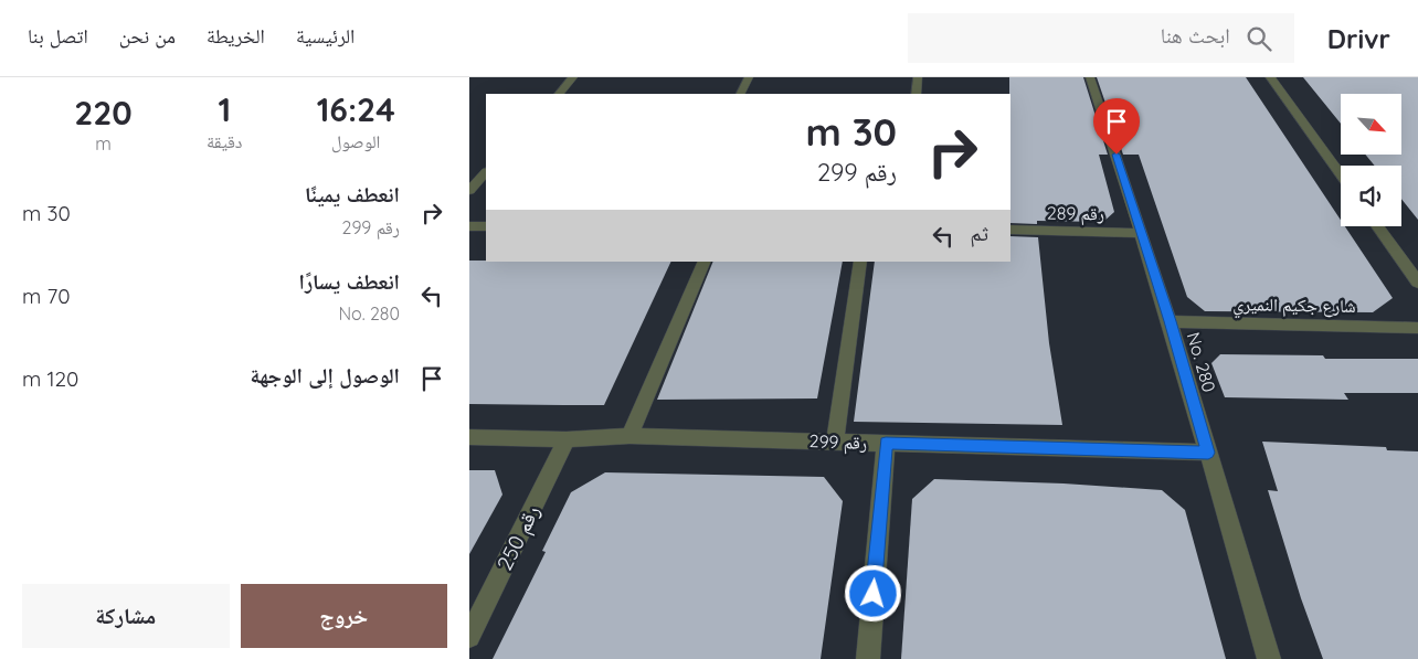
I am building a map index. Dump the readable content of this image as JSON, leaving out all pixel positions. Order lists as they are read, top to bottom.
{
  "streets": {
    "street": [
      "رقم 289",
      "شارع جكيم النميري",
      "No. 280",
      "رقم 299",
      "رقم 250"
    ]
  },
  "crossings": [
    ["رقم 289", "No. 280"],
    ["شارع جكيم النميري", "No. 280"],
    ["No. 280", "رقم 299"],
    ["رقم 299", "رقم 250"]
  ],
  "north": "bottom right",
  "page": {
    "header": "Drivr",
    "search": "ابحث هنا",
    "nav": [
      "الرئيسية",
      "الخريطة",
      "من نحن",
      "اتصل بنا"
    ],
    "eta": [
      "16:24",
      "الوصول",
      "1",
      "دقيقة",
      "220",
      "m"
    ],
    "turn": ["30 m", "رقم 299"],
    "list": [
      {
        "name": "انعطف يمينًا",
        "note": "رقم 299",
        "value": "30 m"
      },
      {
        "name": "انعطف يسارًا",
        "note": "No. 280",
        "value": "70 m"
      },
      {
        "name": "الوصول إلى الوجهة",
        "value": "120 m"
      }
    ],
    "then": "ثم",
    "buttons": ["خروج", "مشاركة"]
  }
}
